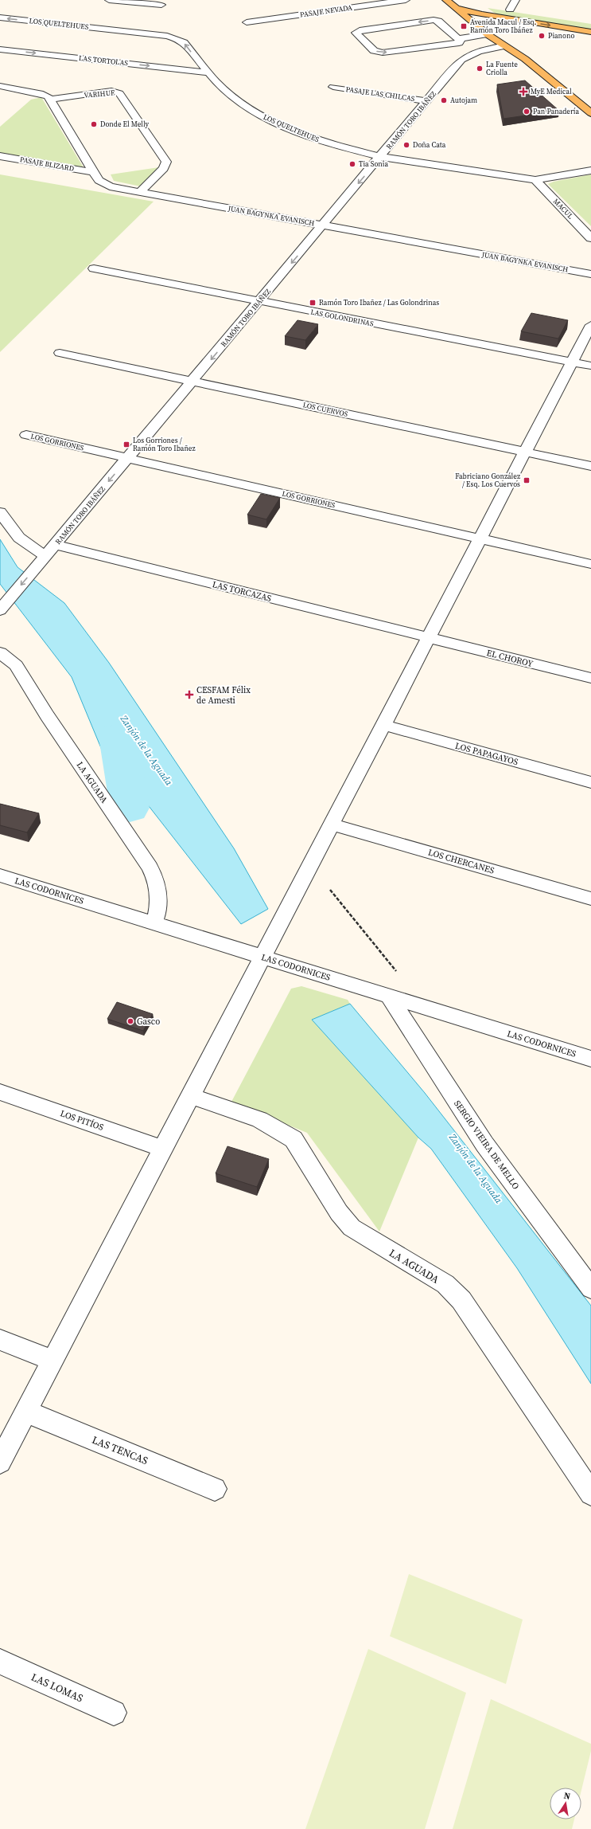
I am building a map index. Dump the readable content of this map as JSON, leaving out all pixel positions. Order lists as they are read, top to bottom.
{
  "streets": {
    "street": [
      "PASAJE NEVADA",
      "LOS QUELTEHUES",
      "LAS TORTOLAS",
      "VARIHUE",
      "PASAJE LAS CHILCAS",
      "RAMÓN TORO IBÁÑEZ",
      "PASAJE BLIZARD",
      "MACUL",
      "JUAN BAGYNKA EVANISCH",
      "LAS GOLONDRINAS",
      "LOS CUERVOS",
      "LOS GORRIONES",
      "LAS TORCAZAS",
      "EL CHOROY",
      "LOS PAPAGAYOS",
      "LA AGUADA",
      "LOS CHERCANES",
      "LAS CODORNICES",
      "LOS PITÍOS",
      "SERGIO VIEIRA DE MELLO",
      "LAS TENCAS",
      "LAS LOMAS"
    ]
  },
  "crossings": [
    ["LOS QUELTEHUES", "LAS TORTOLAS"],
    ["LOS QUELTEHUES", "RAMÓN TORO IBÁÑEZ"],
    ["LOS QUELTEHUES", "MACUL"],
    ["VARIHUE", "JUAN BAGYNKA EVANISCH"],
    ["PASAJE LAS CHILCAS", "RAMÓN TORO IBÁÑEZ"],
    ["RAMÓN TORO IBÁÑEZ", "JUAN BAGYNKA EVANISCH"],
    ["RAMÓN TORO IBÁÑEZ", "LAS GOLONDRINAS"],
    ["RAMÓN TORO IBÁÑEZ", "LOS CUERVOS"],
    ["RAMÓN TORO IBÁÑEZ", "LOS GORRIONES"],
    ["RAMÓN TORO IBÁÑEZ", "LAS TORCAZAS"],
    ["PASAJE BLIZARD", "JUAN BAGYNKA EVANISCH"],
    ["LAS TORCAZAS", "EL CHOROY"],
    ["LA AGUADA", "LAS CODORNICES"],
    ["LAS CODORNICES", "SERGIO VIEIRA DE MELLO"]
  ],
  "one_way": ["LAS TORTOLAS", "RAMÓN TORO IBÁÑEZ"],
  "water": ["Zanjón de la Aguada"],
  "places": {
    "transit": [
      "Avenida Macul / Esq. Ramón Toro Ibáñez",
      "Ramón Toro Ibañez / Las Golondrinas",
      "Los Gorriones / Ramón Toro Ibañez",
      "Fabriciano González / Esq. Los Cuervos"
    ],
    "other": [
      "Pianono",
      "La Fuente Criolla",
      "Autojam",
      "Pan Panadería",
      "Donde El Melly",
      "Doña Cata",
      "Tia Sonia",
      "Gasco"
    ],
    "health": ["MyE Medical", "CESFAM Félix de Amesti"]
  },
  "north": "top"
}
